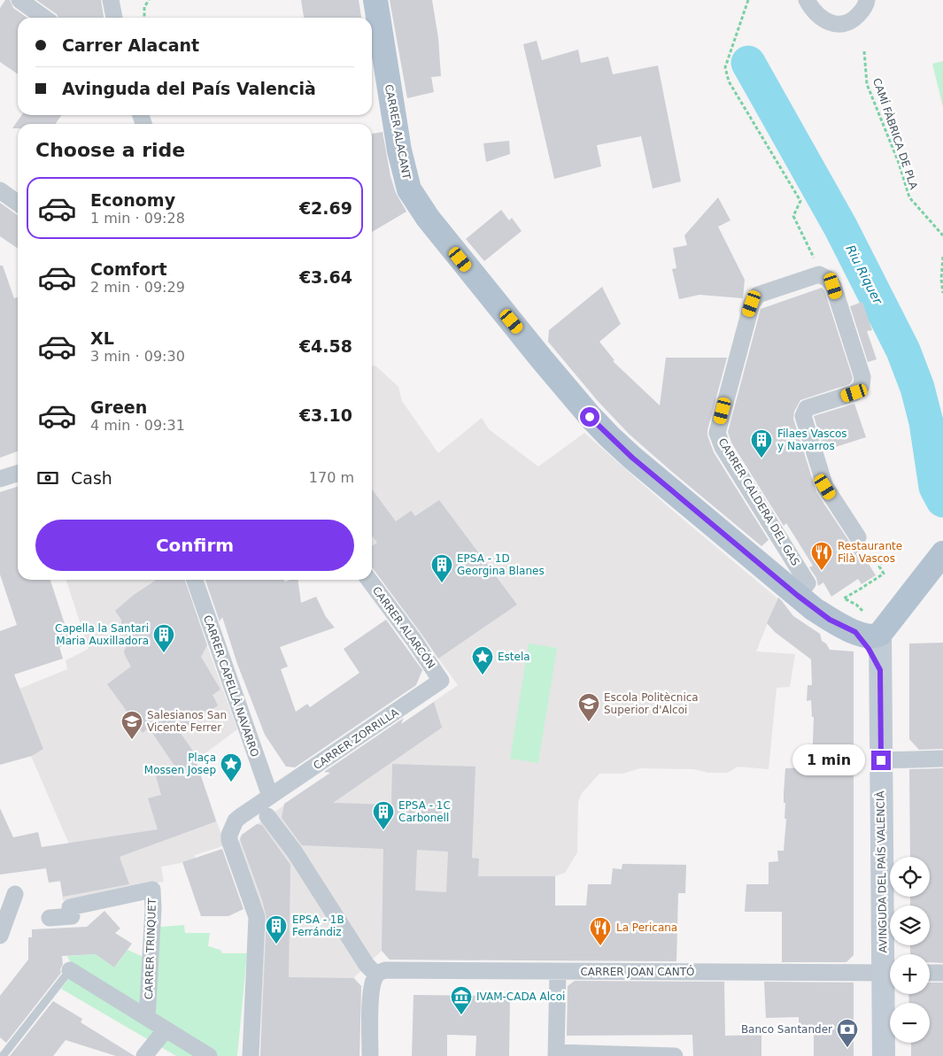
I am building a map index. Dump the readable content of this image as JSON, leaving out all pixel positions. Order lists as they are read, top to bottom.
{
  "streets": {
    "main road": ["CARRER ALACANT", "AVINGUDA DEL PAÍS VALENCIÀ"],
    "street": [
      "CARRER CALDERA DEL GAS",
      "CARRER ALARCÓN",
      "CARRER CAPELLÀ NAVARRO",
      "CARRER ZORRILLA",
      "CARRER TRINQUET",
      "CARRER JOAN CANTÓ"
    ],
    "path": ["CAMÍ FÀBRICA DE PLA"]
  },
  "crossings": [
    ["CARRER ALACANT", "CARRER CALDERA DEL GAS"],
    ["CARRER ALACANT", "AVINGUDA DEL PAÍS VALENCIÀ"],
    ["CARRER ALARCÓN", "CARRER ZORRILLA"],
    ["CARRER CAPELLÀ NAVARRO", "CARRER ZORRILLA"],
    ["AVINGUDA DEL PAÍS VALENCIÀ", "CARRER JOAN CANTÓ"]
  ],
  "water": ["Riu Riquer"],
  "places": {
    "building": [
      "Filaes Vascos y Navarros",
      "EPSA - 1D Georgina Blanes",
      "Capella la Santari Maria Auxilladora",
      "EPSA - 1C Carbonell",
      "EPSA - 1B Ferrándiz"
    ],
    "restaurant": ["Restaurante Filà Vascos", "La Pericana"],
    "place": ["Estela", "Plaça Mossen Josep"],
    "school or university": ["Escola Politècnica Superior d'Alcoi", "Salesianos San Vicente Ferrer"],
    "museum": ["IVAM-CADA Alcoi"],
    "bank": ["Banco Santander"]
  },
  "page": {
    "banner": ["Carrer Alacant", "Avinguda del País Valencià"],
    "heading": "Choose a ride",
    "list": [
      {
        "name": "Economy",
        "note": "1 min · 09:28",
        "value": "€2.69"
      },
      {
        "name": "Comfort",
        "note": "2 min · 09:29",
        "value": "€3.64"
      },
      {
        "name": "XL",
        "note": "3 min · 09:30",
        "value": "€4.58"
      },
      {
        "name": "Green",
        "note": "4 min · 09:31",
        "value": "€3.10"
      }
    ],
    "pay": ["Cash", "170 m"],
    "buttons": "Confirm",
    "bubble": "1 min",
    "map_buttons": ["+", "−"]
  }
}
